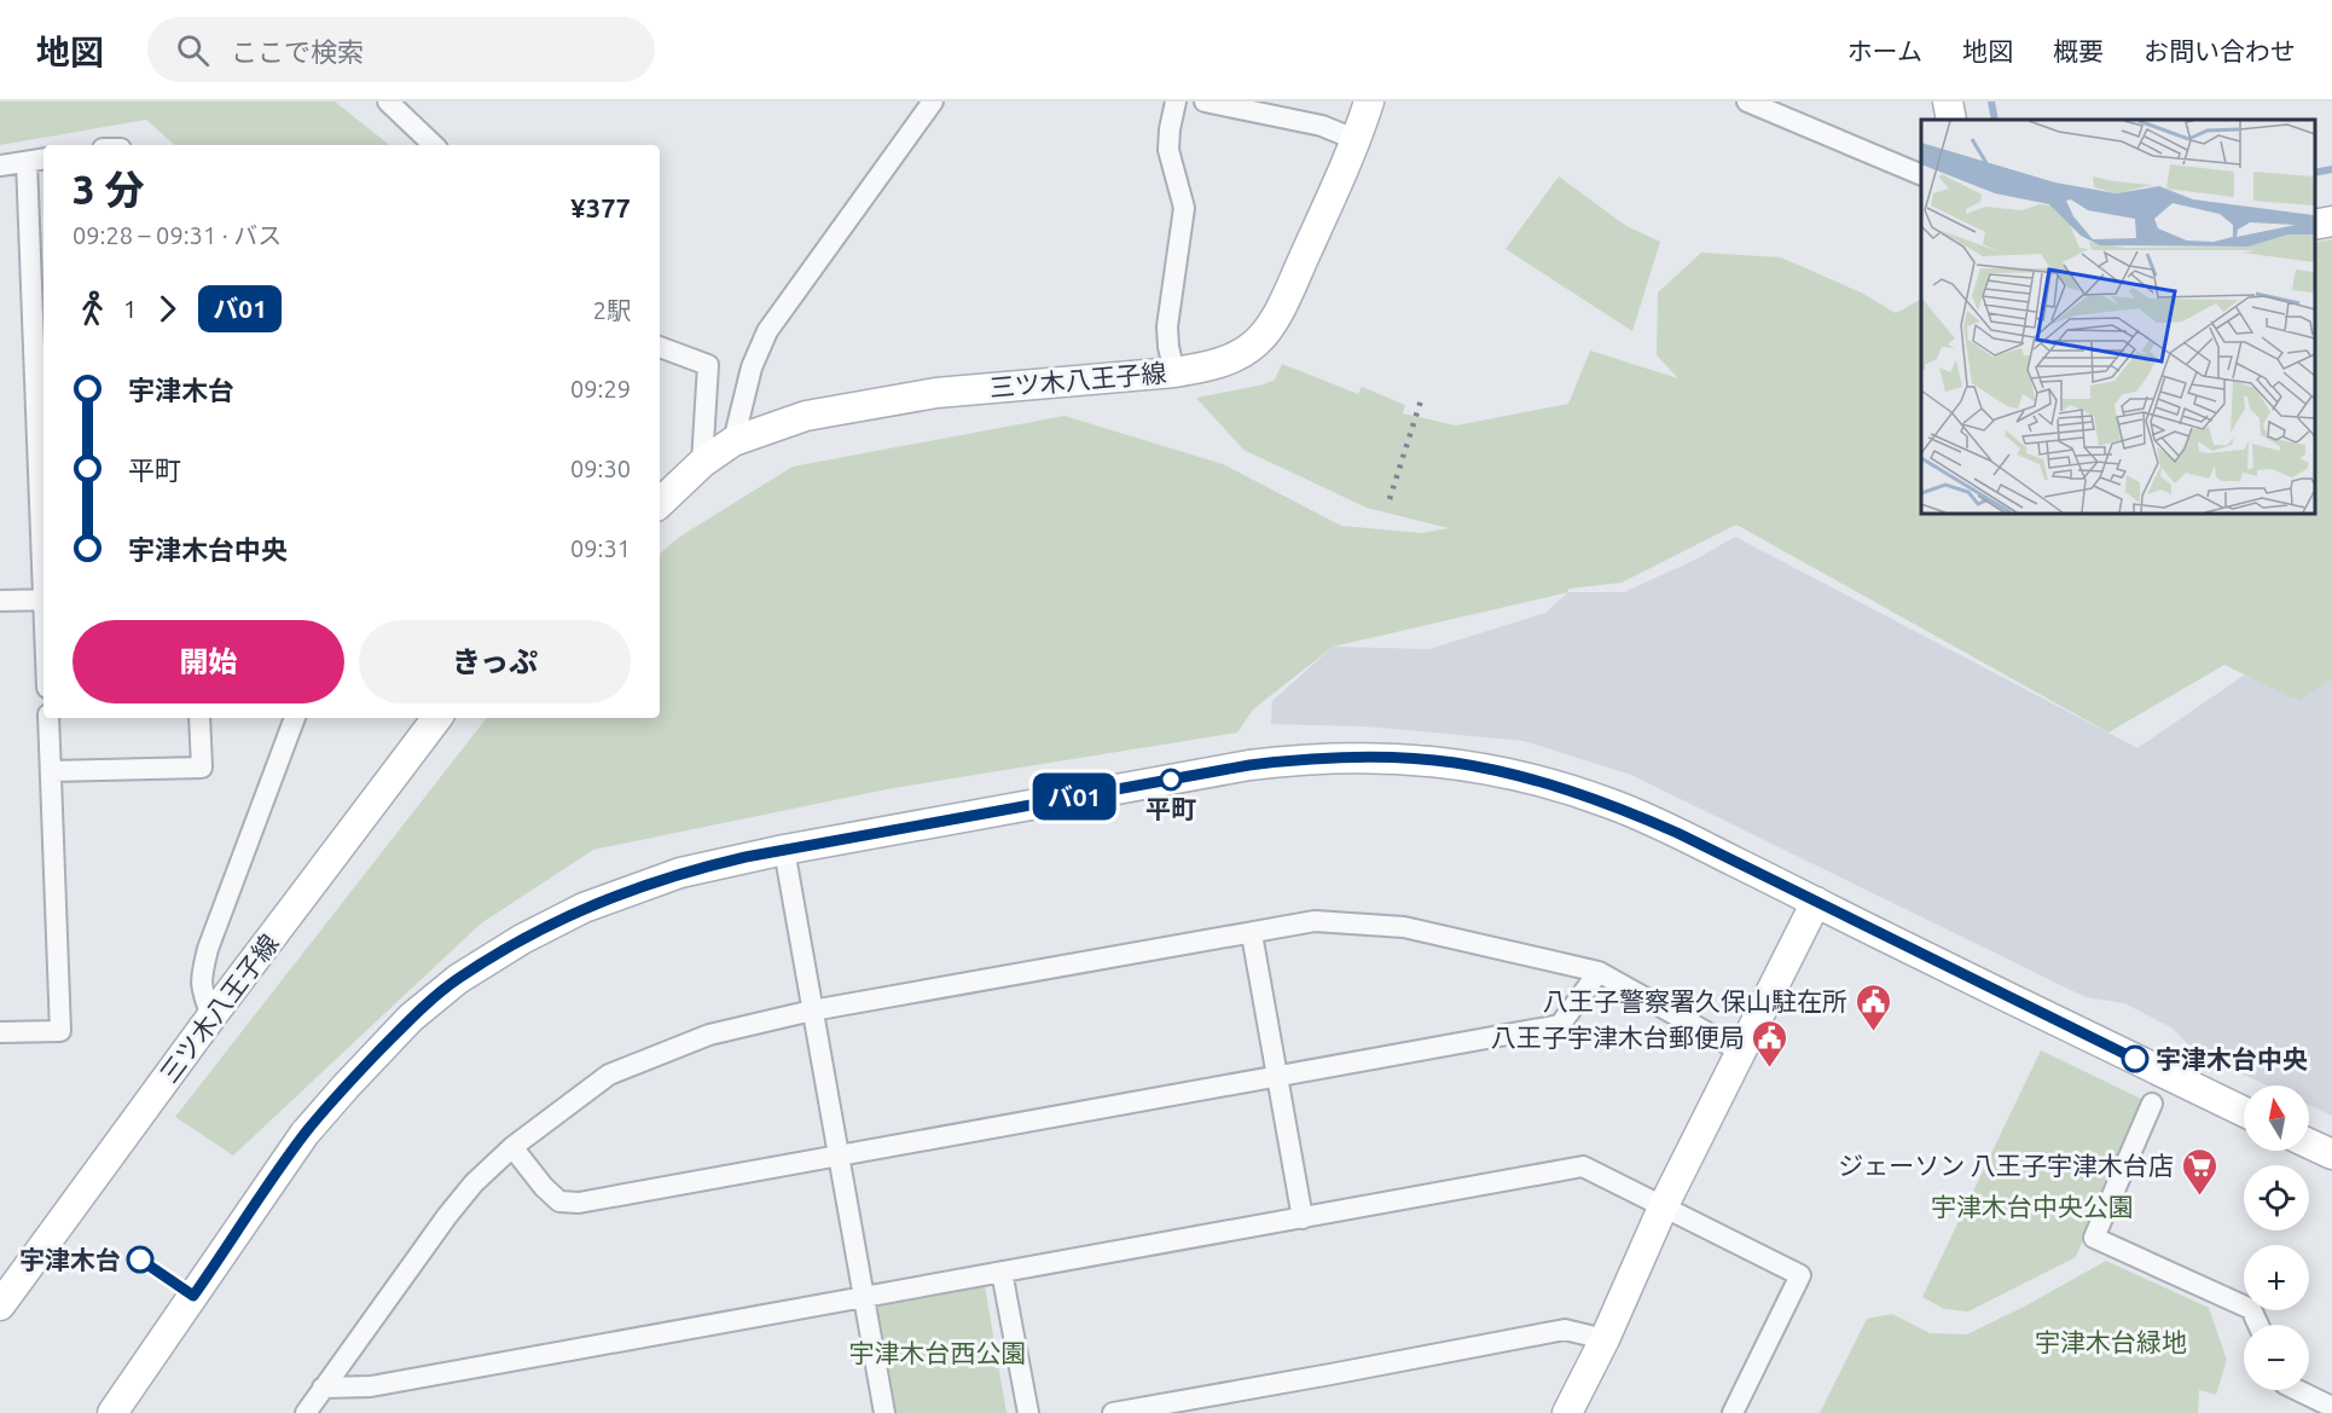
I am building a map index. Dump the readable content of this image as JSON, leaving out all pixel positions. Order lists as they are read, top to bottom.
{
  "streets": {
    "street": ["三ツ木八王子線"]
  },
  "parks": ["宇津木台中央公園", "宇津木台緑地", "宇津木台西公園"],
  "places": {
    "other": ["平町", "宇津木台中央", "宇津木台"],
    "public building": ["八王子警察署久保山駐在所", "八王子宇津木台郵便局"],
    "supermarket": ["ジェーソン 八王子宇津木台店"]
  },
  "lines": ["bus line バ01"],
  "north": "top",
  "page": {
    "header": "地図",
    "search": "ここで検索",
    "nav": [
      "ホーム",
      "地図",
      "概要",
      "お問い合わせ"
    ],
    "on_map": "バ01",
    "heading": ["3 分", "09:28 – 09:31 · バス", "¥377"],
    "legs": ["1", "バ01", "2駅"],
    "list": [
      {
        "name": "宇津木台",
        "value": "09:29"
      },
      {
        "name": "平町",
        "value": "09:30"
      },
      {
        "name": "宇津木台中央",
        "value": "09:31"
      }
    ],
    "buttons": ["開始", "きっぷ"],
    "map_buttons": ["+", "−"]
  }
}
